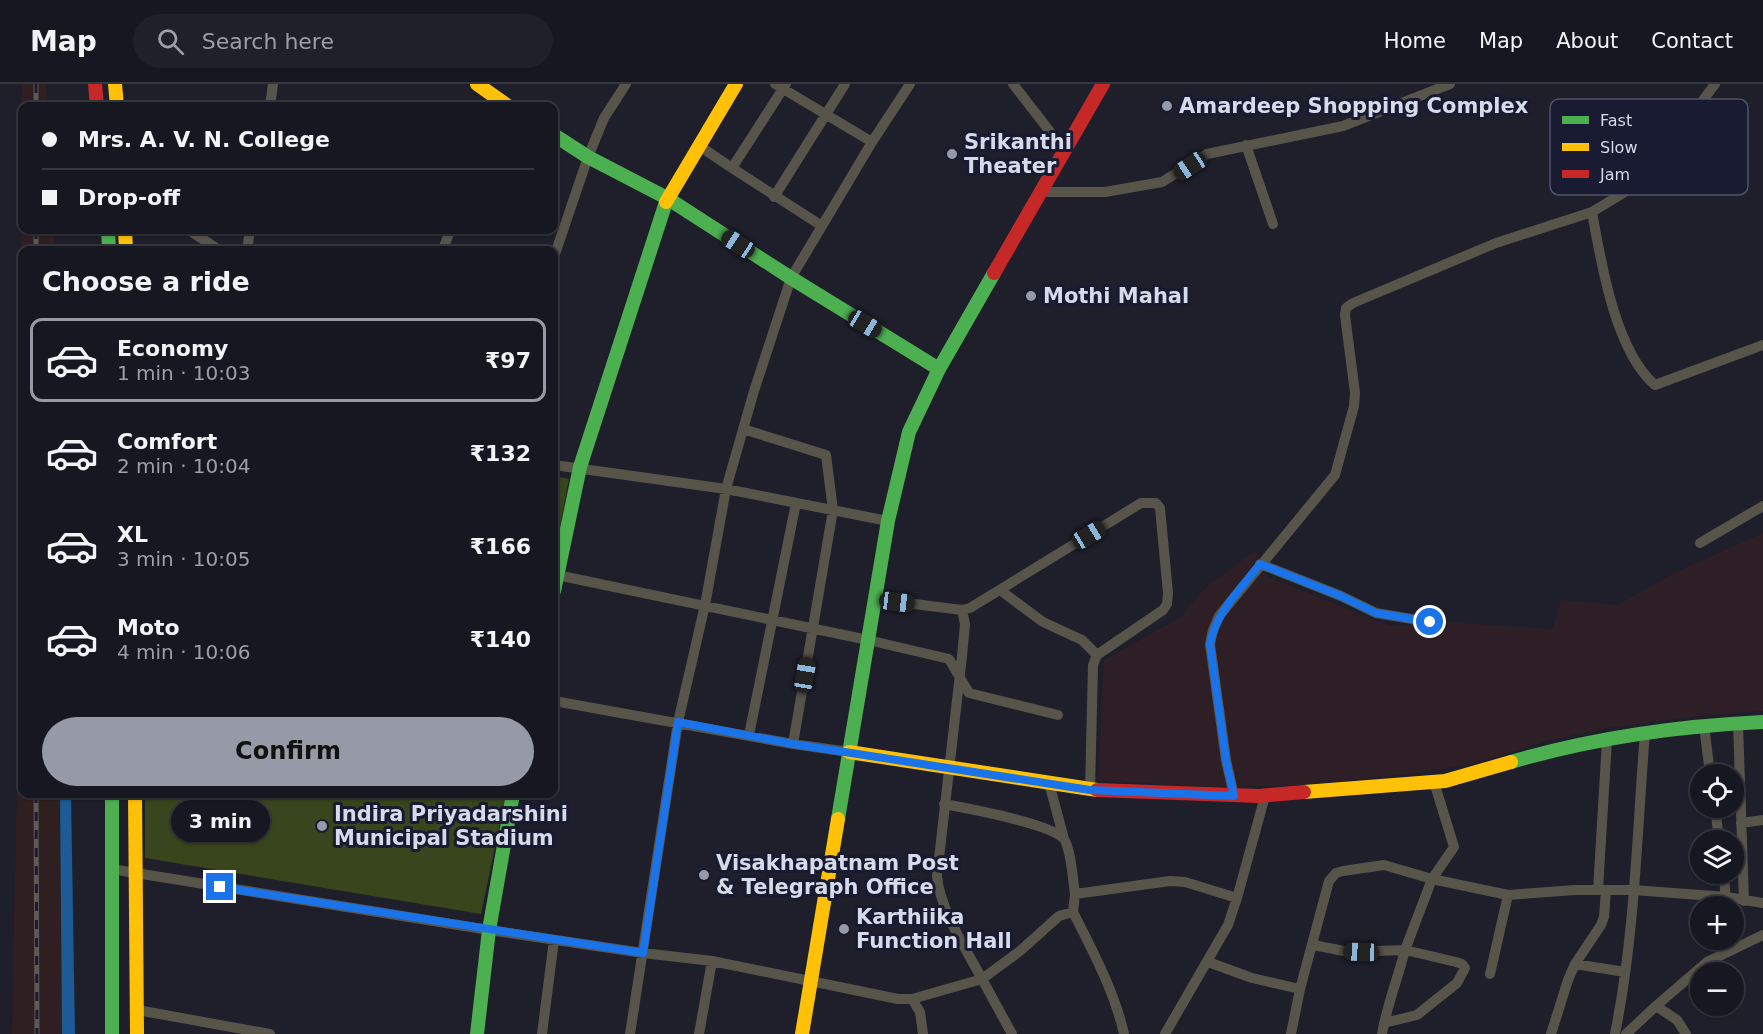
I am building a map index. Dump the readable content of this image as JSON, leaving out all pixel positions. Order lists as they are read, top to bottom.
{
  "places": [
    "Amardeep Shopping Complex",
    "Srikanthi Theater",
    "Mothi Mahal",
    "Indira Priyadarshini Municipal Stadium",
    "Visakhapatnam Post & Telegraph Office",
    "Karthiika Function Hall"
  ],
  "legend": ["Fast", "Slow", "Jam"],
  "page": {
    "header": "Map",
    "search": "Search here",
    "nav": [
      "Home",
      "Map",
      "About",
      "Contact"
    ],
    "banner": ["Mrs. A. V. N. College", "Drop-off"],
    "heading": "Choose a ride",
    "list": [
      {
        "name": "Economy",
        "note": "1 min · 10:03",
        "value": "₹97"
      },
      {
        "name": "Comfort",
        "note": "2 min · 10:04",
        "value": "₹132"
      },
      {
        "name": "XL",
        "note": "3 min · 10:05",
        "value": "₹166"
      },
      {
        "name": "Moto",
        "note": "4 min · 10:06",
        "value": "₹140"
      }
    ],
    "buttons": "Confirm",
    "map_buttons": ["+", "−"],
    "bubble": "3 min"
  }
}
